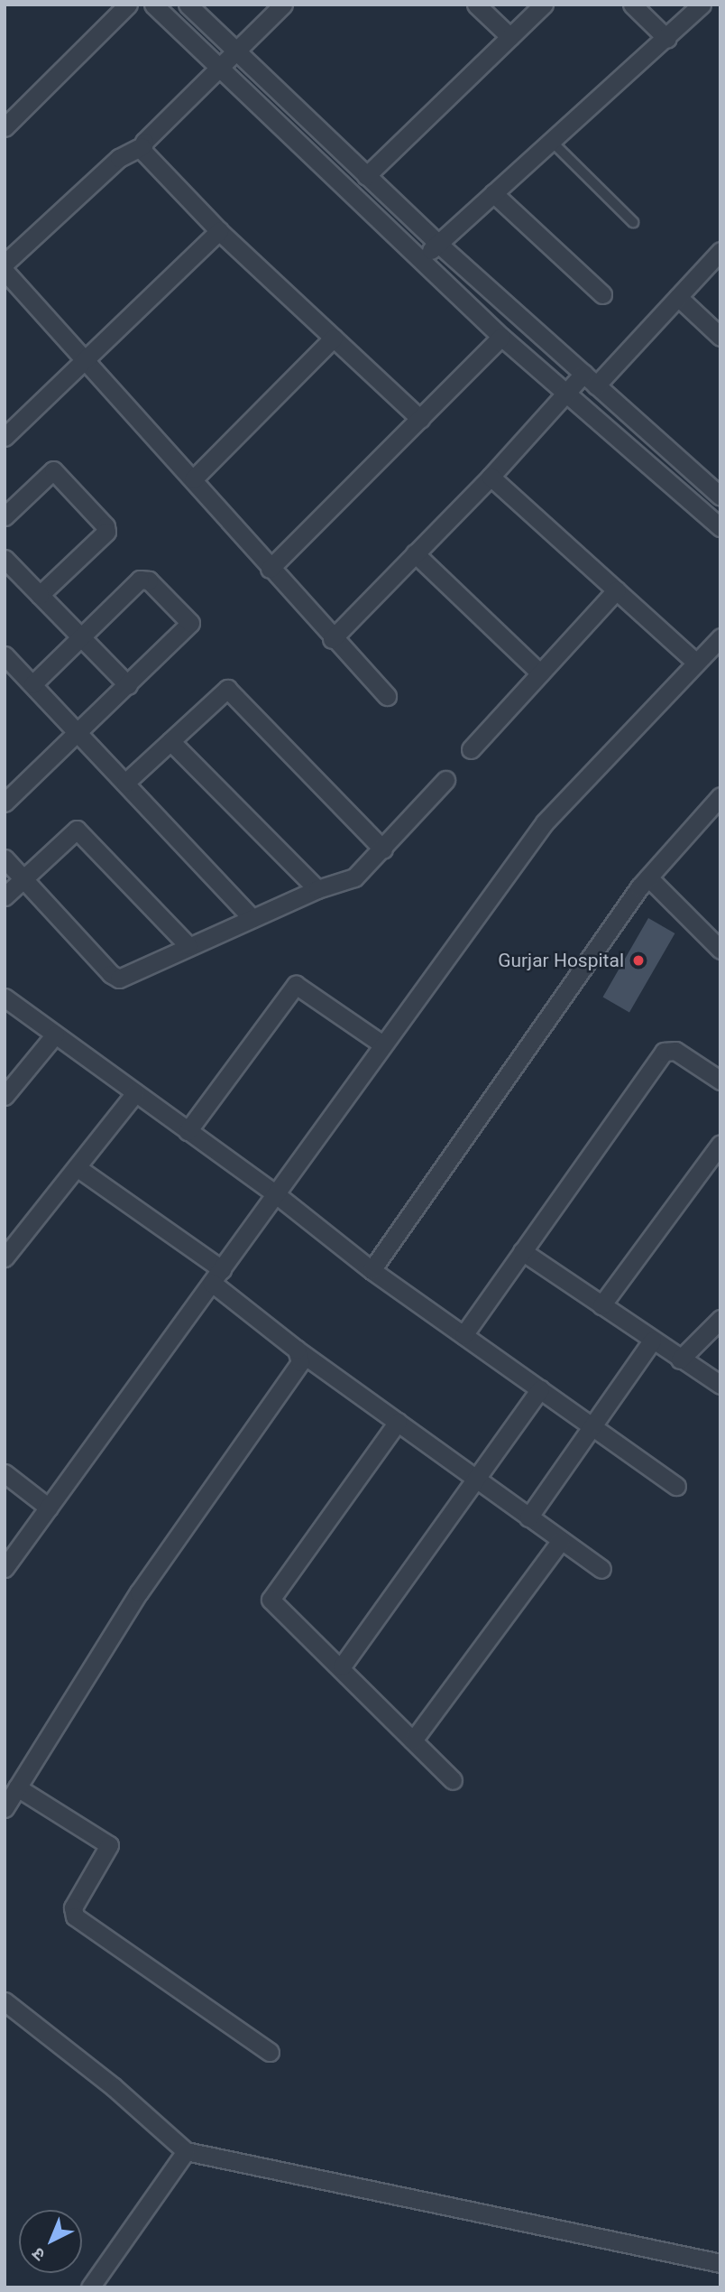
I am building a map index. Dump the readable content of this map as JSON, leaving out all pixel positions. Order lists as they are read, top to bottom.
{
  "places": ["Gurjar Hospital"],
  "north": "bottom left"
}
